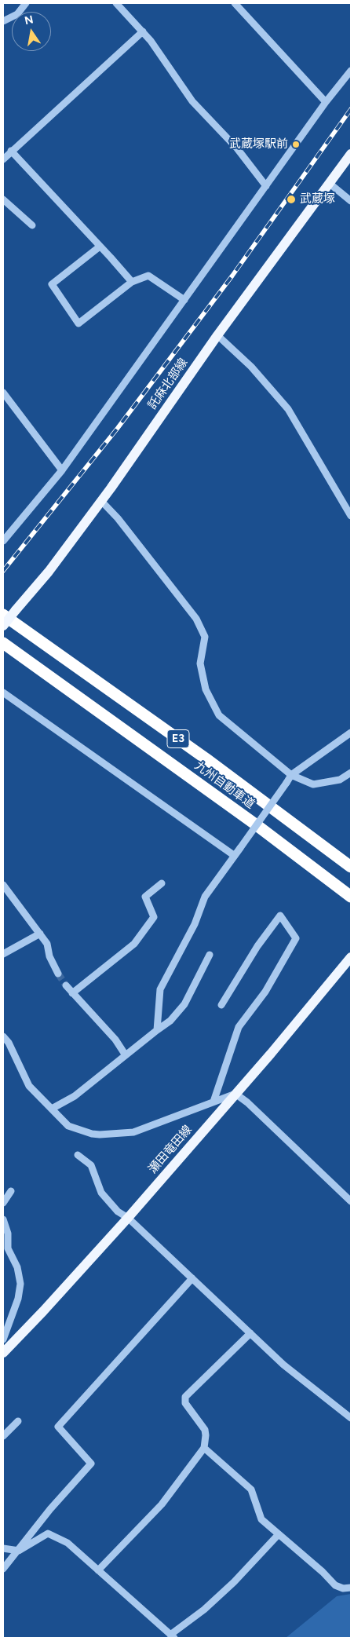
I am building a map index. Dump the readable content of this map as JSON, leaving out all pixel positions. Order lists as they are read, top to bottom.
{
  "streets": {
    "highway": ["E3", "九州自動車道"],
    "main road": ["託麻北部線", "瀬田竜田線"]
  },
  "places": ["武蔵塚駅前", "武蔵塚"],
  "north": "top"
}
